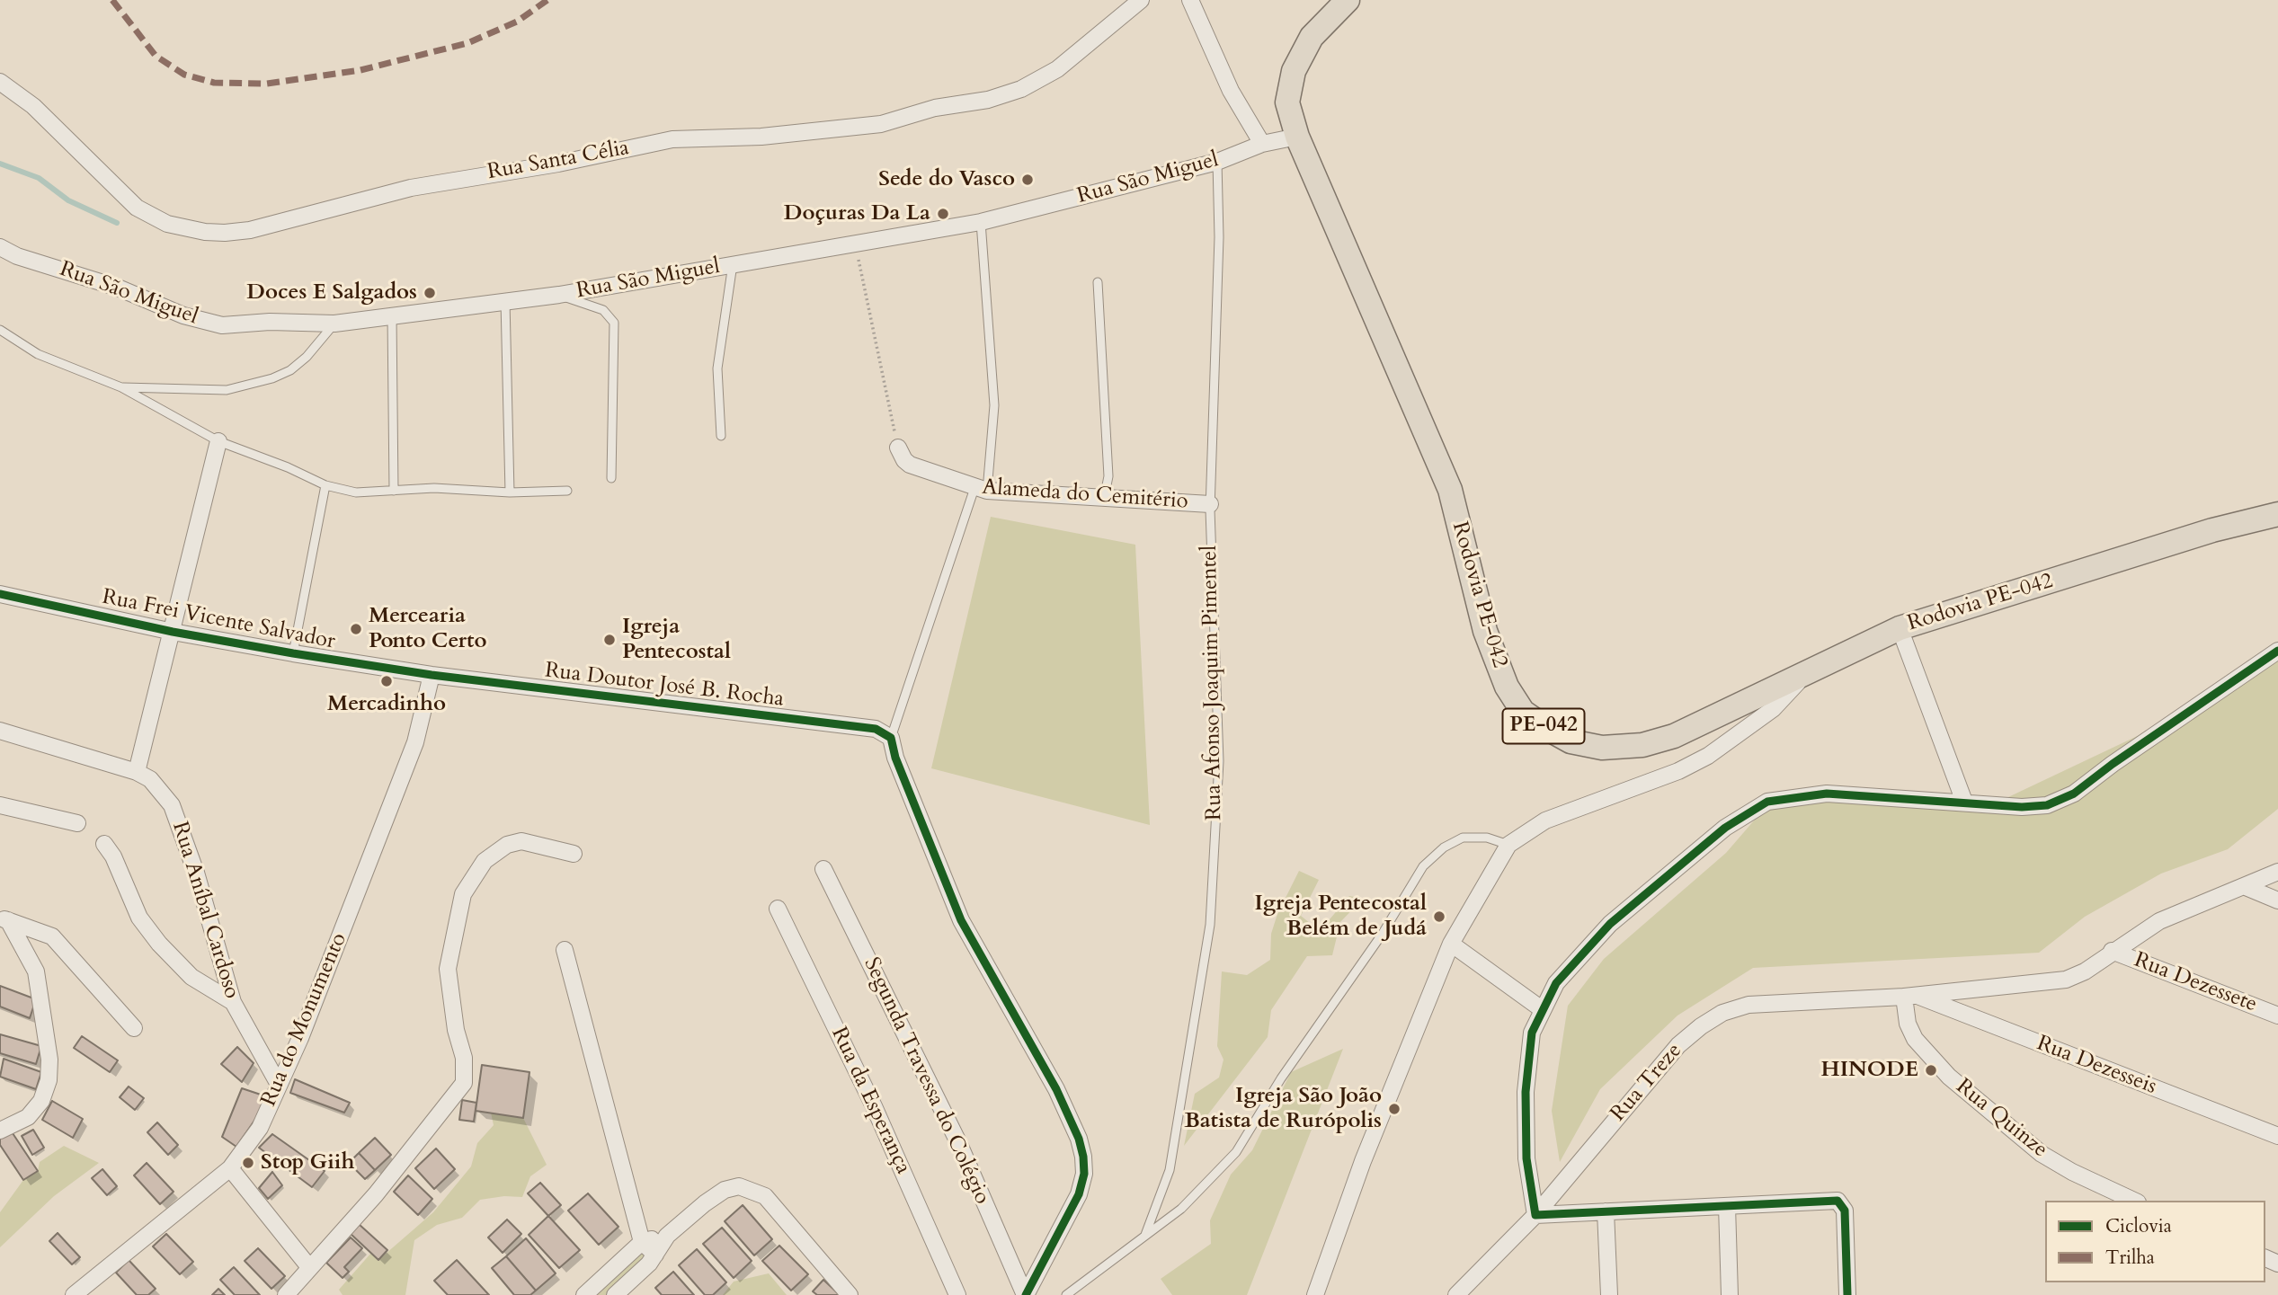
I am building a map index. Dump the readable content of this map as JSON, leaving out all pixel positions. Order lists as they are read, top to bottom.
{
  "streets": {
    "main road": ["Rodovia PE-042", "PE-042"],
    "street": [
      "Rua Santa Célia",
      "Rua São Miguel",
      "Alameda do Cemitério",
      "Rua Frei Vicente Salvador",
      "Rua Doutor José B. Rocha",
      "Rua Aníbal Cardoso",
      "Rua Dezessete",
      "Rua do Monumento",
      "Rua Dezesseis",
      "Segunda Travessa do Colégio",
      "Rua Treze",
      "Rua da Esperança",
      "Rua Quinze"
    ],
    "lane": ["Rua Afonso Joaquim Pimentel"]
  },
  "crossings": [
    ["Rua São Miguel", "Rodovia PE-042"],
    ["Rua São Miguel", "Rua Afonso Joaquim Pimentel"],
    ["Alameda do Cemitério", "Rua Afonso Joaquim Pimentel"],
    ["Rua Frei Vicente Salvador", "Rua Doutor José B. Rocha"],
    ["Rua Frei Vicente Salvador", "Rua do Monumento"],
    ["Rua Doutor José B. Rocha", "Rua do Monumento"],
    ["Rua Aníbal Cardoso", "Rua do Monumento"],
    ["Rua Dezessete", "Rua Treze"],
    ["Rua Dezesseis", "Rua Treze"],
    ["Rua Dezesseis", "Rua Quinze"],
    ["Rua Treze", "Rua Quinze"]
  ],
  "places": [
    "Sede do Vasco",
    "Doçuras Da La",
    "Doces E Salgados",
    "Mercearia Ponto Certo",
    "Igreja Pentecostal",
    "Mercadinho",
    "Igreja Pentecostal Belém de Judá",
    "HINODE",
    "Igreja São João Batista de Rurópolis",
    "Stop Giih"
  ],
  "legend": ["Ciclovia", "Trilha"]
}
